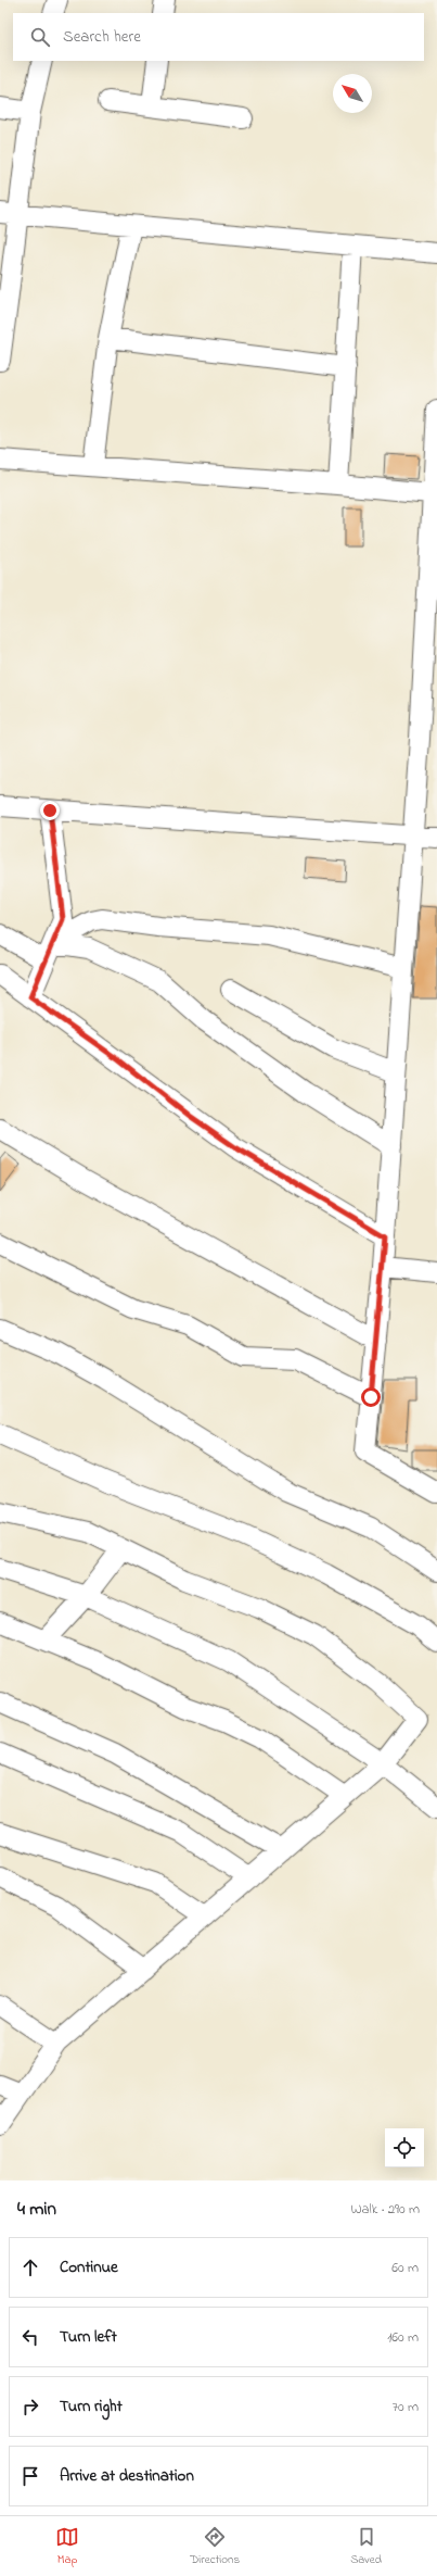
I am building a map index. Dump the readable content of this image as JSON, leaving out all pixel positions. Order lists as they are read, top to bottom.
{
  "north": "top left",
  "page": {
    "search": "Search here",
    "heading": ["4 min", "Walk · 290 m"],
    "list": [
      ["Continue", "60 m"],
      ["Turn left", "160 m"],
      ["Turn right", "70 m"],
      "Arrive at destination"
    ],
    "nav": ["Map", "Directions", "Saved"]
  }
}
